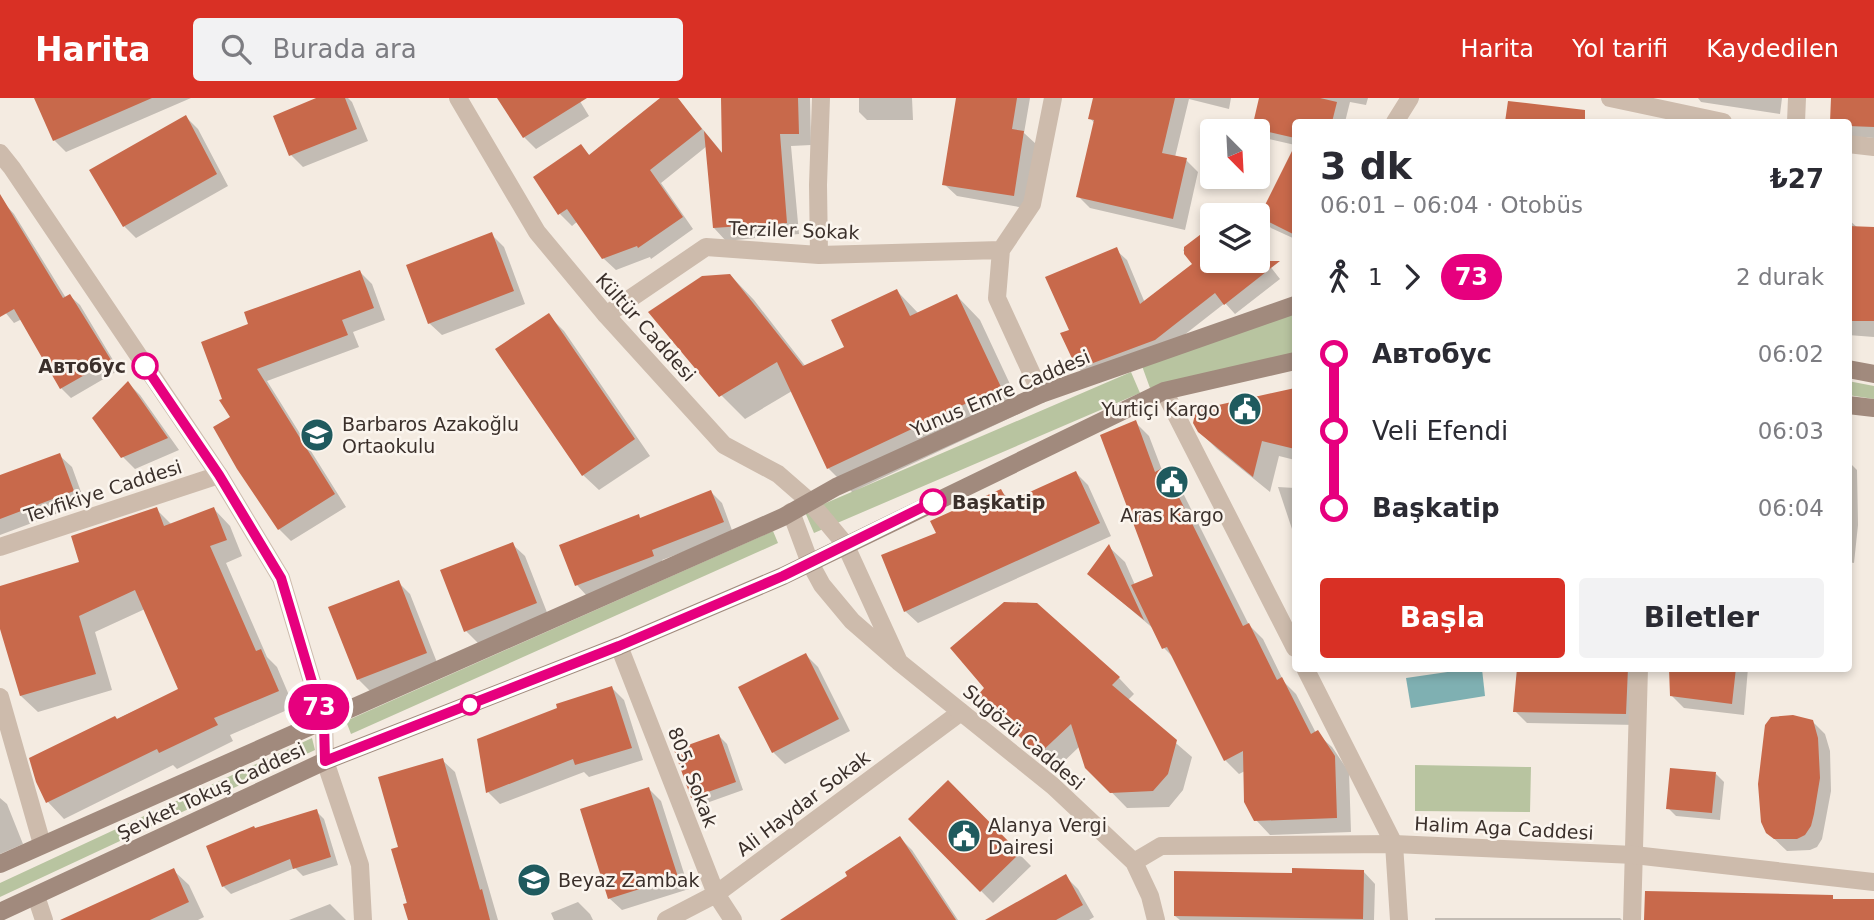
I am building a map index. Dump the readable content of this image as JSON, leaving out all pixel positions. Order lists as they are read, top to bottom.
{
  "streets": {
    "main road": ["Yunus Emre Caddesi", "Şevket Tokuş Caddesi"],
    "street": [
      "Terziler Sokak",
      "Kültür Caddesi",
      "Tevfikiye Caddesi",
      "Sugözü Caddesi",
      "805. Sokak",
      "Ali Haydar Sokak",
      "Halim Aga Caddesi"
    ]
  },
  "crossings": [
    ["Terziler Sokak", "Kültür Caddesi"],
    ["Kültür Caddesi", "Yunus Emre Caddesi"],
    ["Kültür Caddesi", "Sugözü Caddesi"],
    ["Yunus Emre Caddesi", "Sugözü Caddesi"],
    ["Yunus Emre Caddesi", "Şevket Tokuş Caddesi"],
    ["Sugözü Caddesi", "Şevket Tokuş Caddesi"],
    ["Sugözü Caddesi", "Ali Haydar Sokak"],
    ["Sugözü Caddesi", "Halim Aga Caddesi"],
    ["805. Sokak", "Şevket Tokuş Caddesi"],
    ["805. Sokak", "Ali Haydar Sokak"]
  ],
  "places": {
    "other": ["Автобус", "Başkatip"],
    "public building": ["Yurtiçi Kargo", "Aras Kargo", "Alanya Vergi Dairesi"],
    "school or university": ["Barbaros Azakoğlu Ortaokulu", "Beyaz Zambak"]
  },
  "lines": ["bus line 73"],
  "north": "bottom right",
  "page": {
    "header": "Harita",
    "search": "Burada ara",
    "nav": ["Harita", "Yol tarifi", "Kaydedilen"],
    "on_map": "73",
    "heading": ["3 dk", "06:01 – 06:04 · Otobüs", "₺27"],
    "legs": ["1", "73", "2 durak"],
    "list": [
      {
        "name": "Автобус",
        "value": "06:02"
      },
      {
        "name": "Veli Efendi",
        "value": "06:03"
      },
      {
        "name": "Başkatip",
        "value": "06:04"
      }
    ],
    "buttons": ["Başla", "Biletler"]
  }
}
